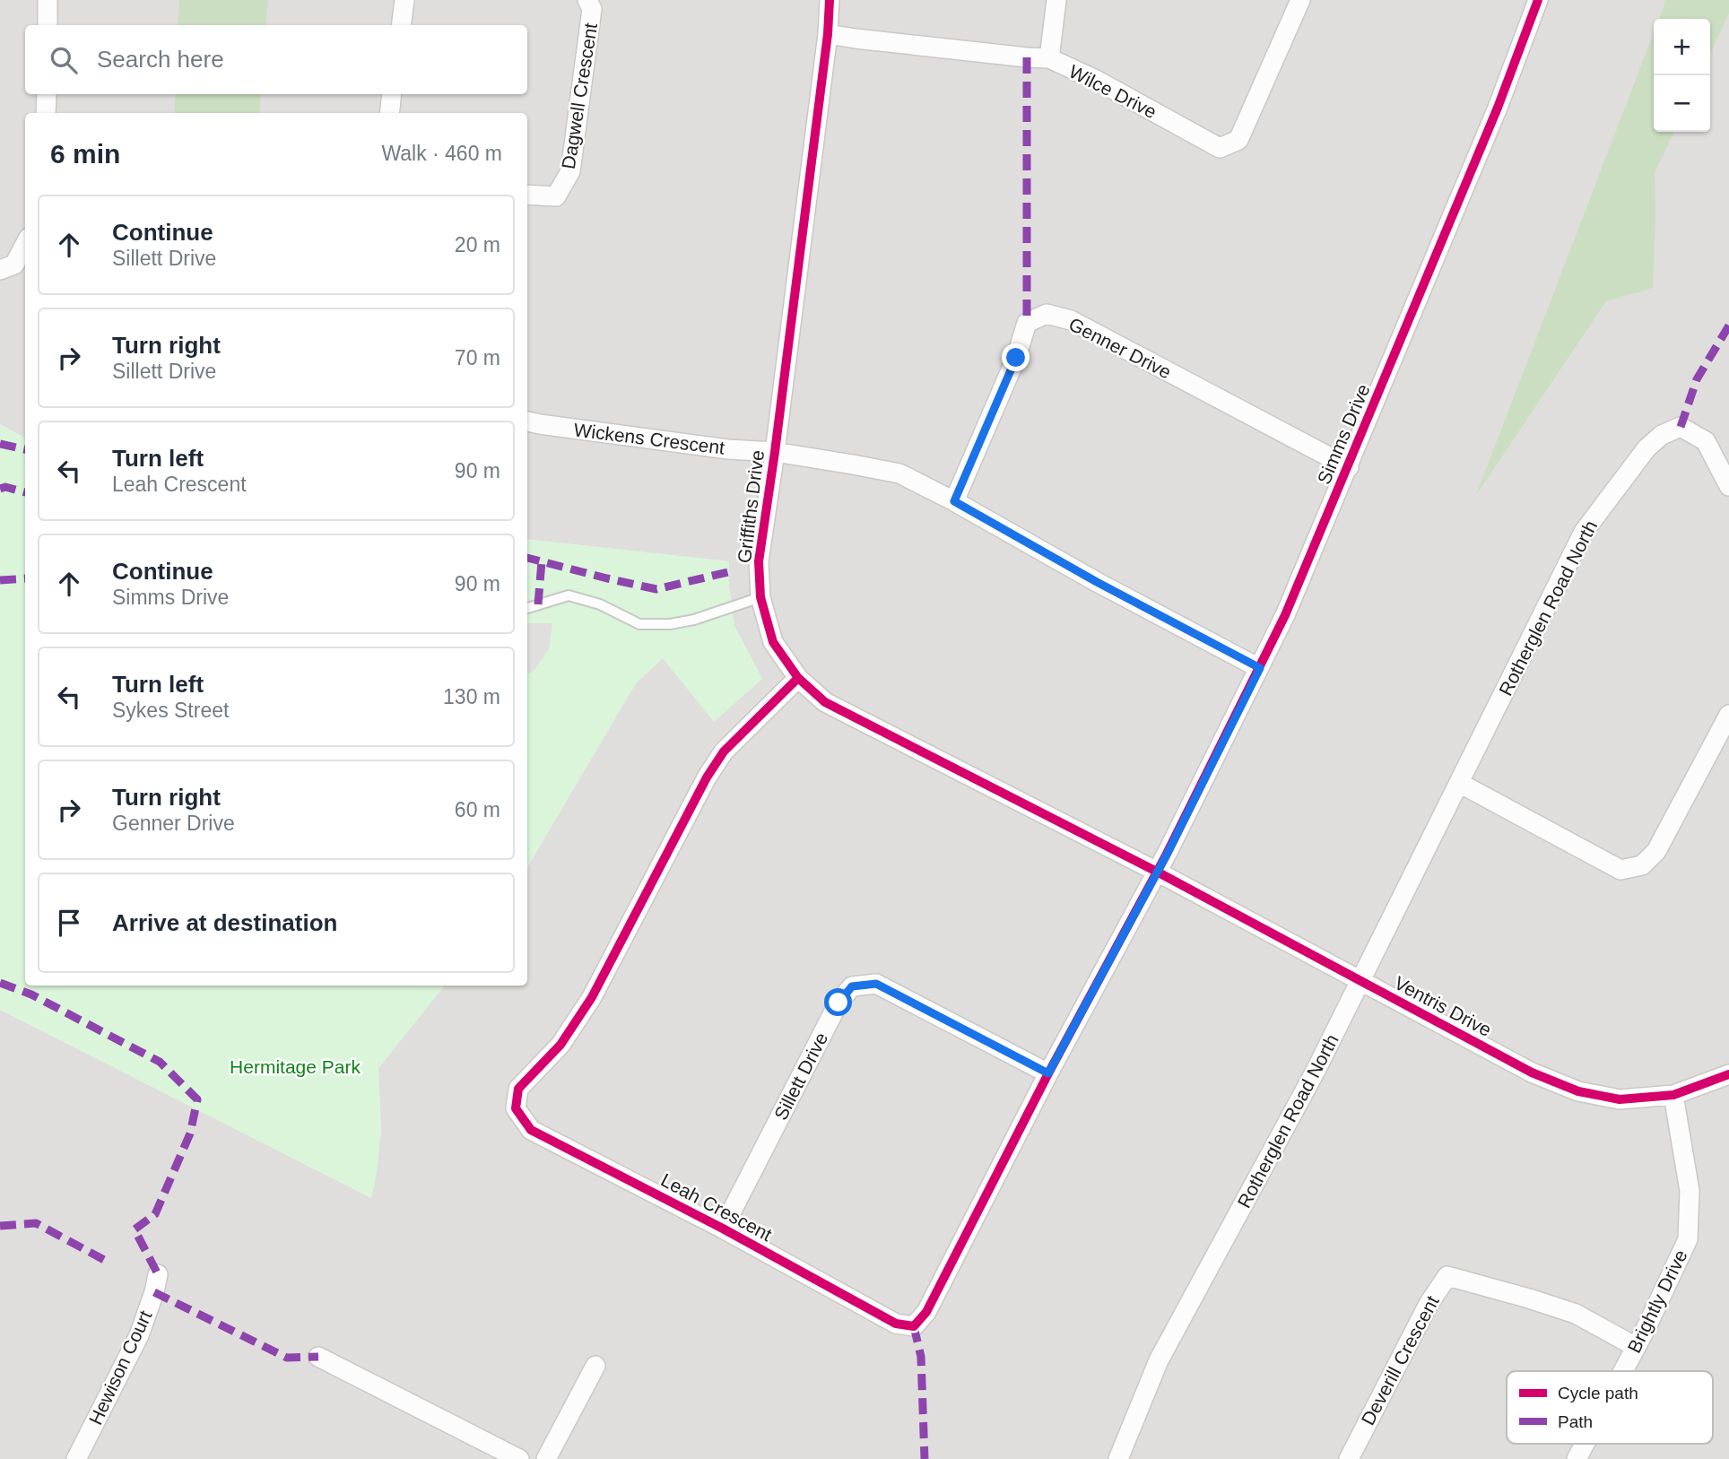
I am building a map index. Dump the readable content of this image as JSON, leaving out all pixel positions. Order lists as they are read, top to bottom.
{
  "streets": {
    "street": [
      "Wilce Drive",
      "Dagwell Crescent",
      "Genner Drive",
      "Simms Drive",
      "Wickens Crescent",
      "Griffiths Drive",
      "Rotherglen Road North",
      "Ventris Drive",
      "Sillett Drive",
      "Leah Crescent",
      "Brightly Drive",
      "Deverill Crescent",
      "Hewison Court"
    ]
  },
  "crossings": [
    ["Wilce Drive", "Griffiths Drive"],
    ["Genner Drive", "Simms Drive"],
    ["Genner Drive", "Wickens Crescent"],
    ["Simms Drive", "Wickens Crescent"],
    ["Simms Drive", "Griffiths Drive"],
    ["Simms Drive", "Ventris Drive"],
    ["Simms Drive", "Leah Crescent"],
    ["Wickens Crescent", "Griffiths Drive"],
    ["Griffiths Drive", "Ventris Drive"],
    ["Griffiths Drive", "Leah Crescent"],
    ["Rotherglen Road North", "Ventris Drive"],
    ["Ventris Drive", "Leah Crescent"],
    ["Ventris Drive", "Brightly Drive"],
    ["Sillett Drive", "Leah Crescent"],
    ["Brightly Drive", "Deverill Crescent"]
  ],
  "parks": ["Hermitage Park"],
  "legend": ["Cycle path", "Path"],
  "page": {
    "map_buttons": ["+", "−"],
    "search": "Search here",
    "heading": ["6 min", "Walk · 460 m"],
    "list": [
      ["Continue", "Sillett Drive", "20 m"],
      ["Turn right", "Sillett Drive", "70 m"],
      ["Turn left", "Leah Crescent", "90 m"],
      ["Continue", "Simms Drive", "90 m"],
      ["Turn left", "Sykes Street", "130 m"],
      ["Turn right", "Genner Drive", "60 m"],
      "Arrive at destination"
    ]
  }
}
